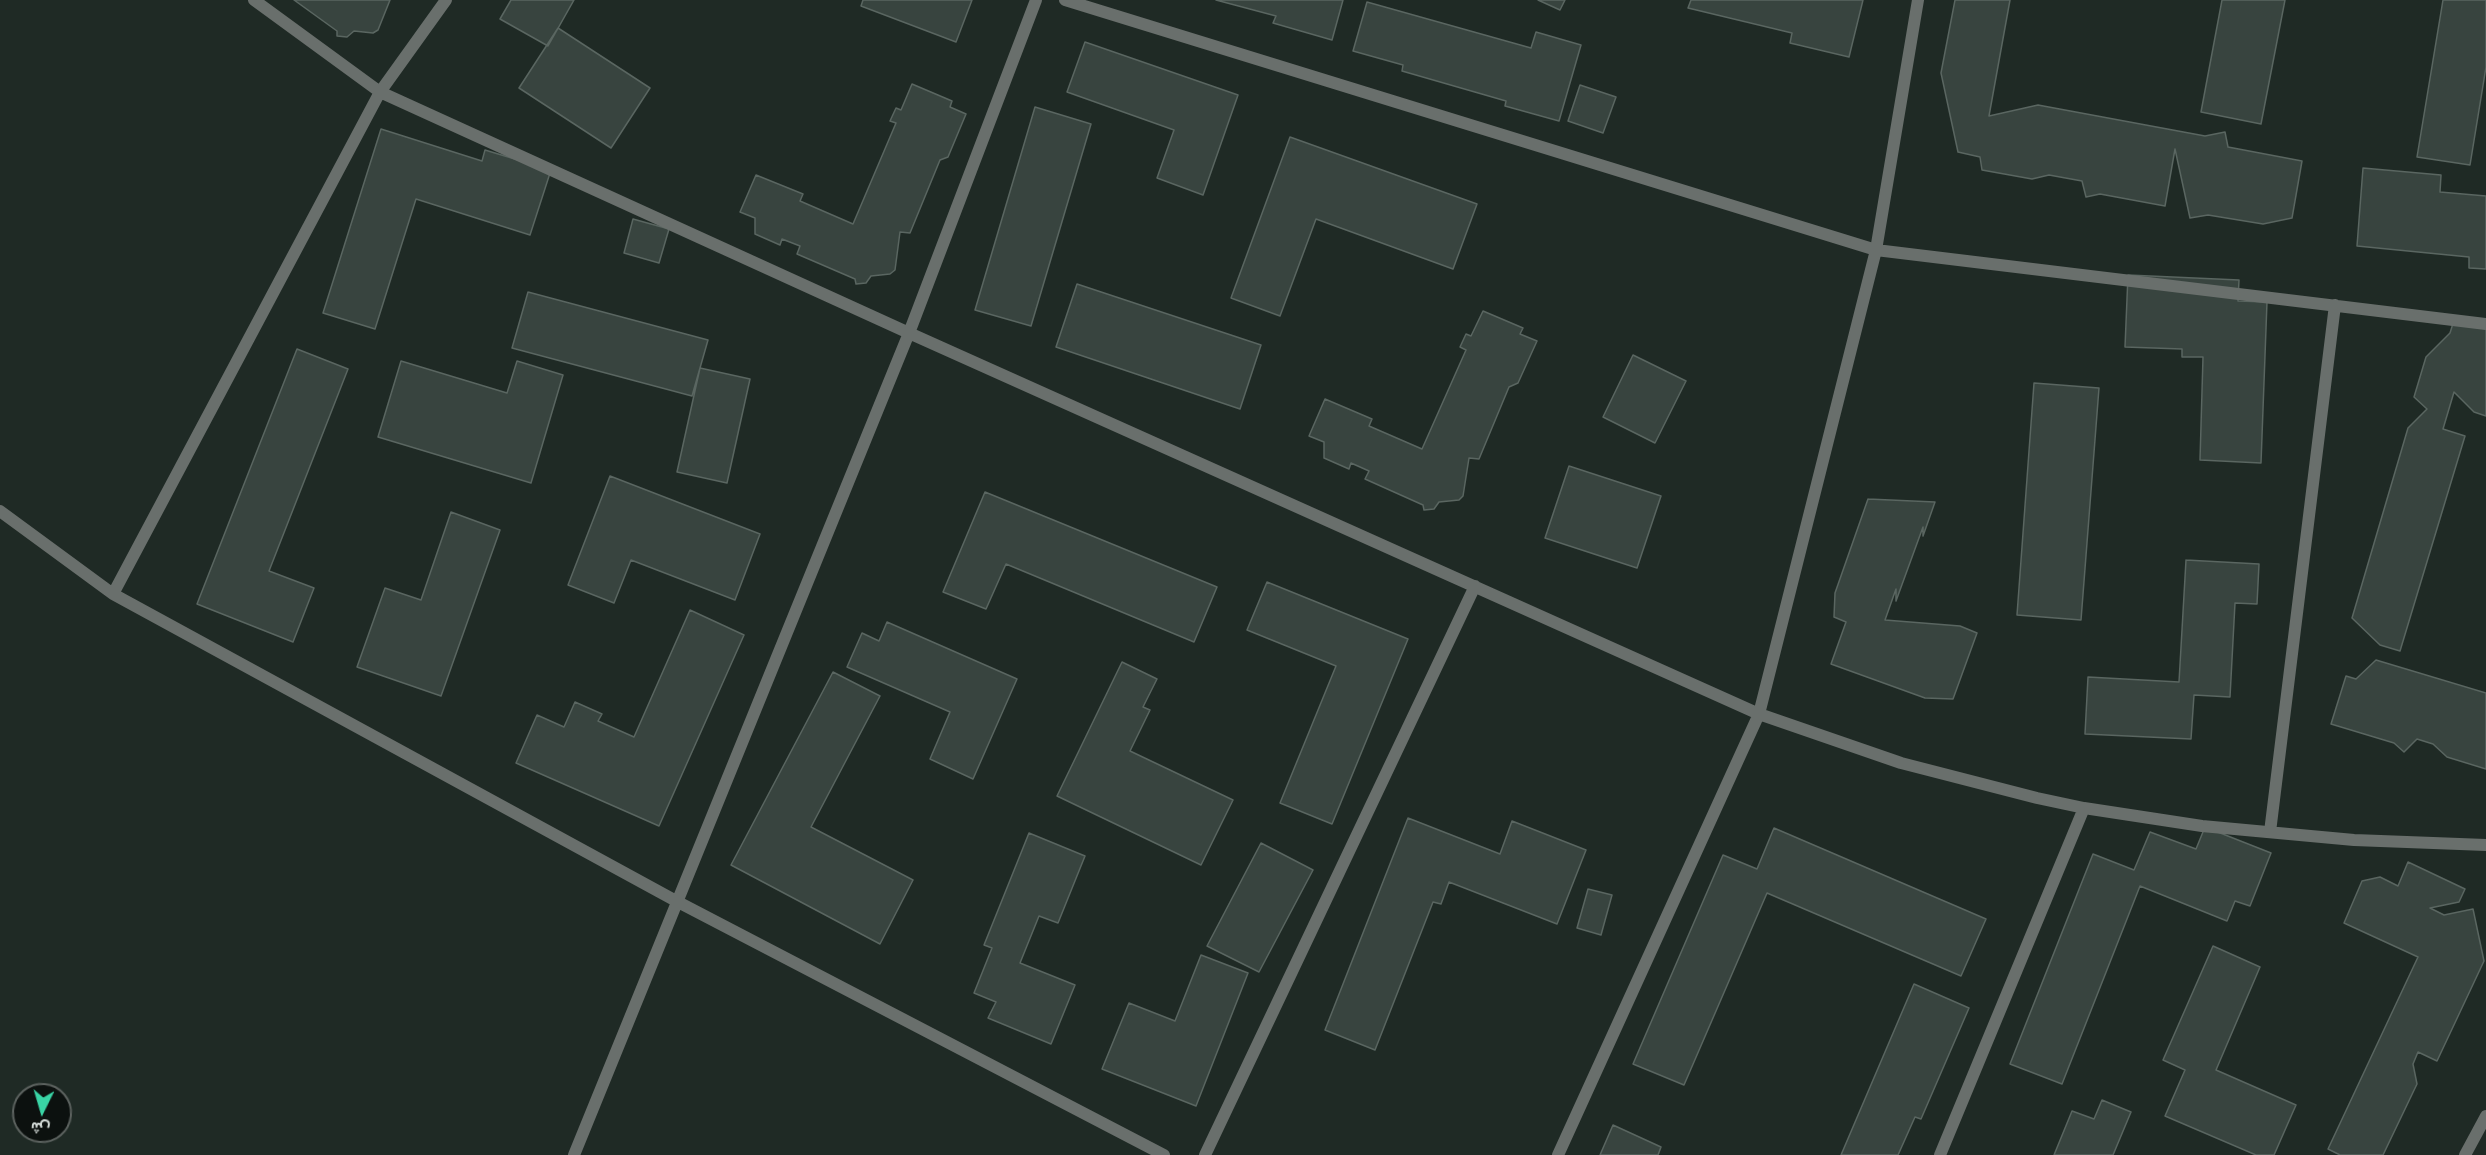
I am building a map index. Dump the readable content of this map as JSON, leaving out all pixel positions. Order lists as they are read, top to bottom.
{
  "north": "bottom"
}
